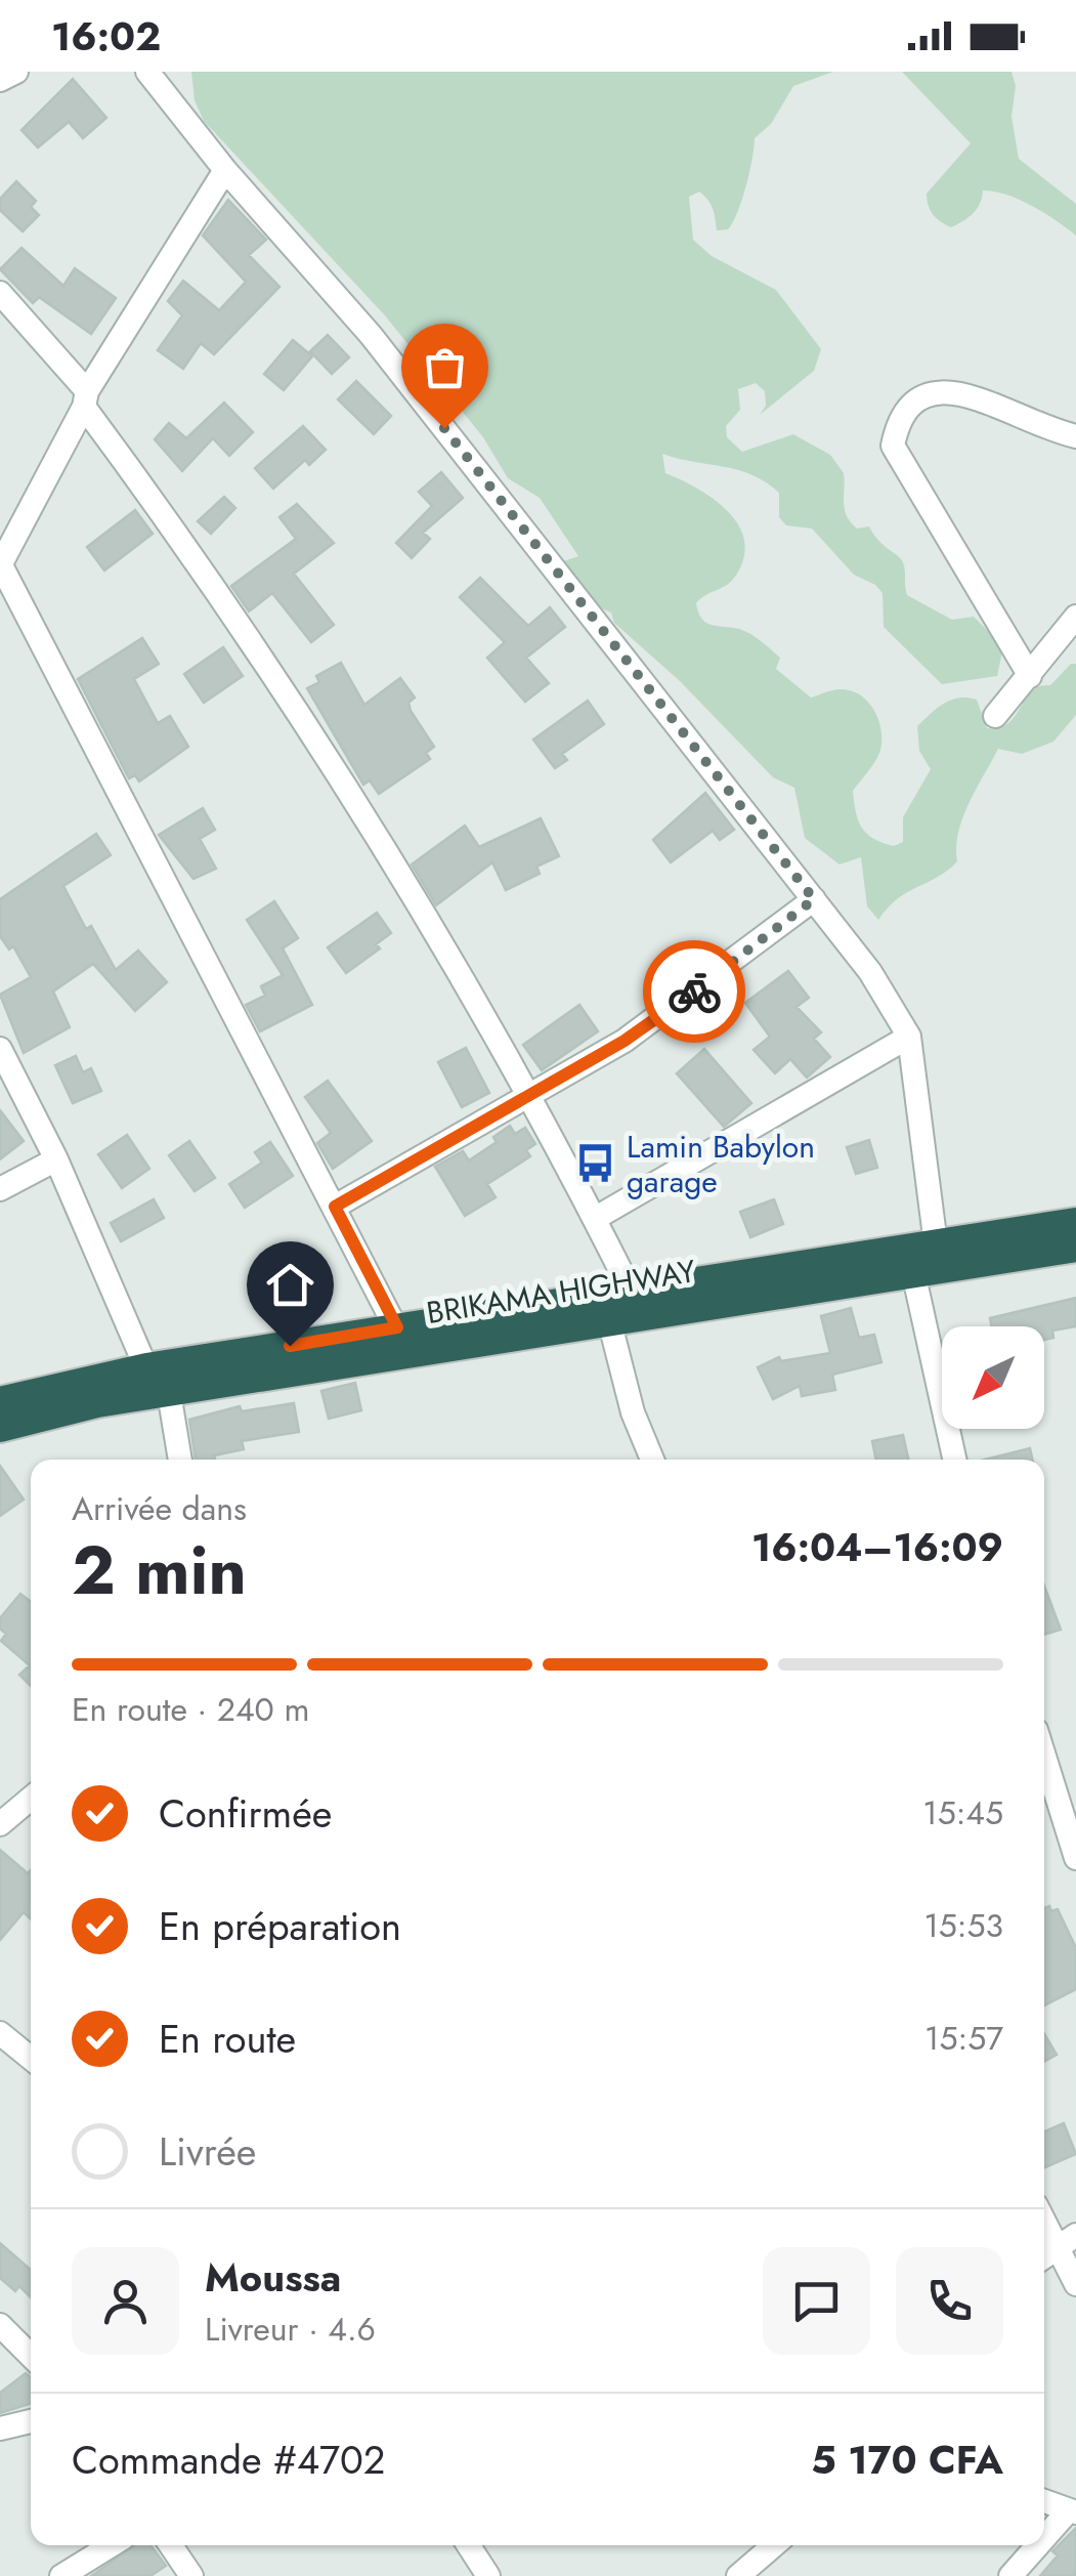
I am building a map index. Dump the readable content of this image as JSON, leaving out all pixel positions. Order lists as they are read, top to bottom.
{
  "streets": {
    "highway": ["BRIKAMA HIGHWAY"]
  },
  "places": {
    "bus stop": ["Lamin Babylon garage"]
  },
  "north": "bottom left",
  "page": {
    "status": "16:02",
    "heading": ["2 min", "Arrivée dans", "16:04–16:09"],
    "panel": [
      "Moussa",
      "Livreur · 4.6",
      "Commande #4702",
      "5 170 CFA"
    ],
    "bar": "En route · 240 m",
    "list": [
      ["Confirmée", "15:45"],
      ["En préparation", "15:53"],
      ["En route", "15:57"],
      "Livrée"
    ]
  }
}
